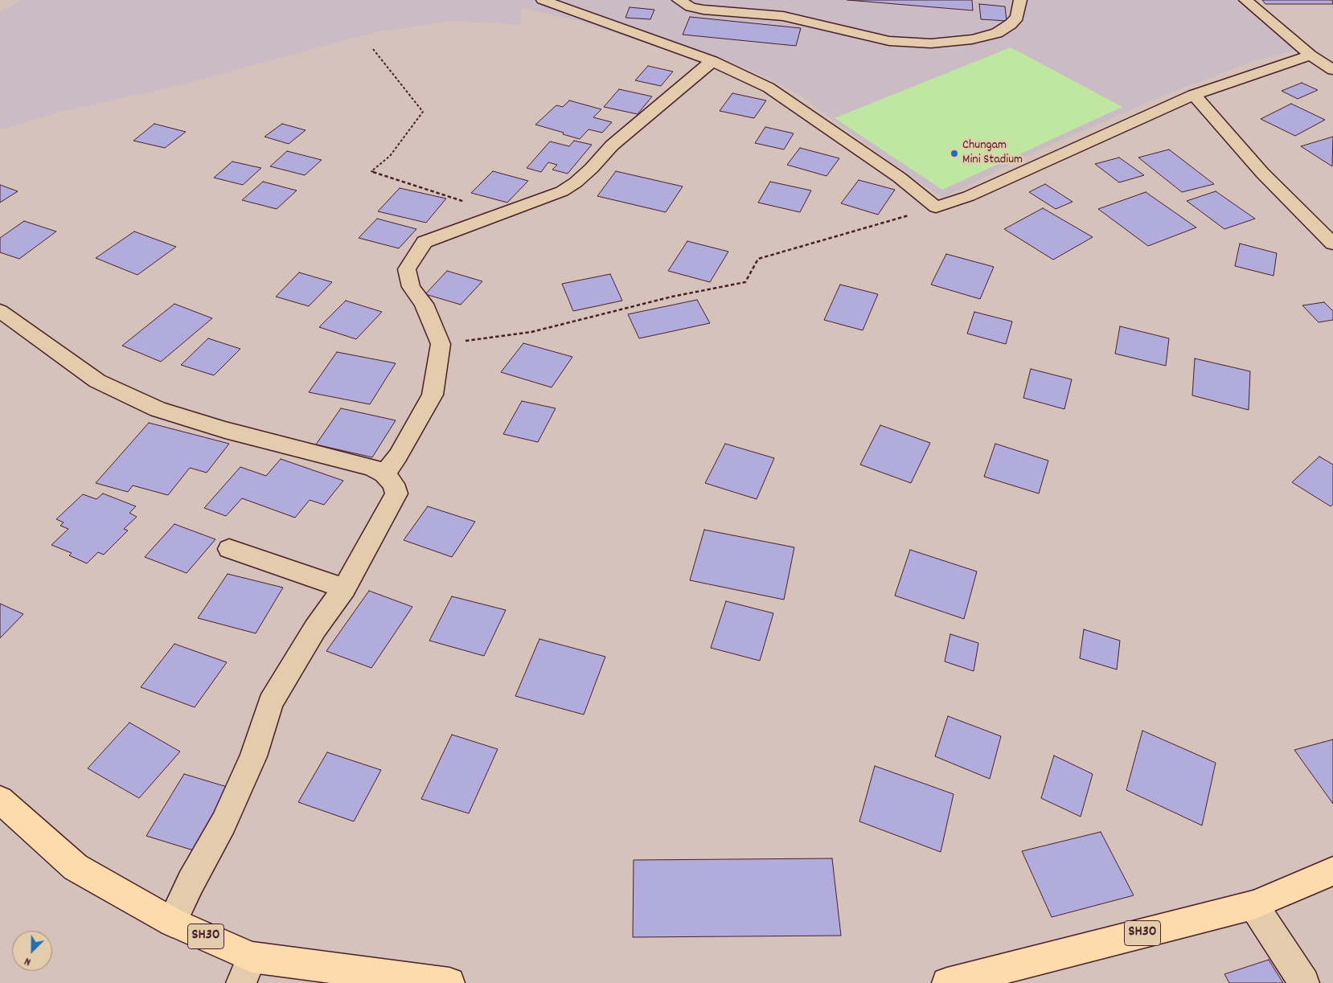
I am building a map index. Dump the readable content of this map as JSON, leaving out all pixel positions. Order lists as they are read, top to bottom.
{
  "streets": {
    "main road": ["SH30"]
  },
  "places": ["Chungam Mini Stadium"],
  "north": "bottom left"
}
